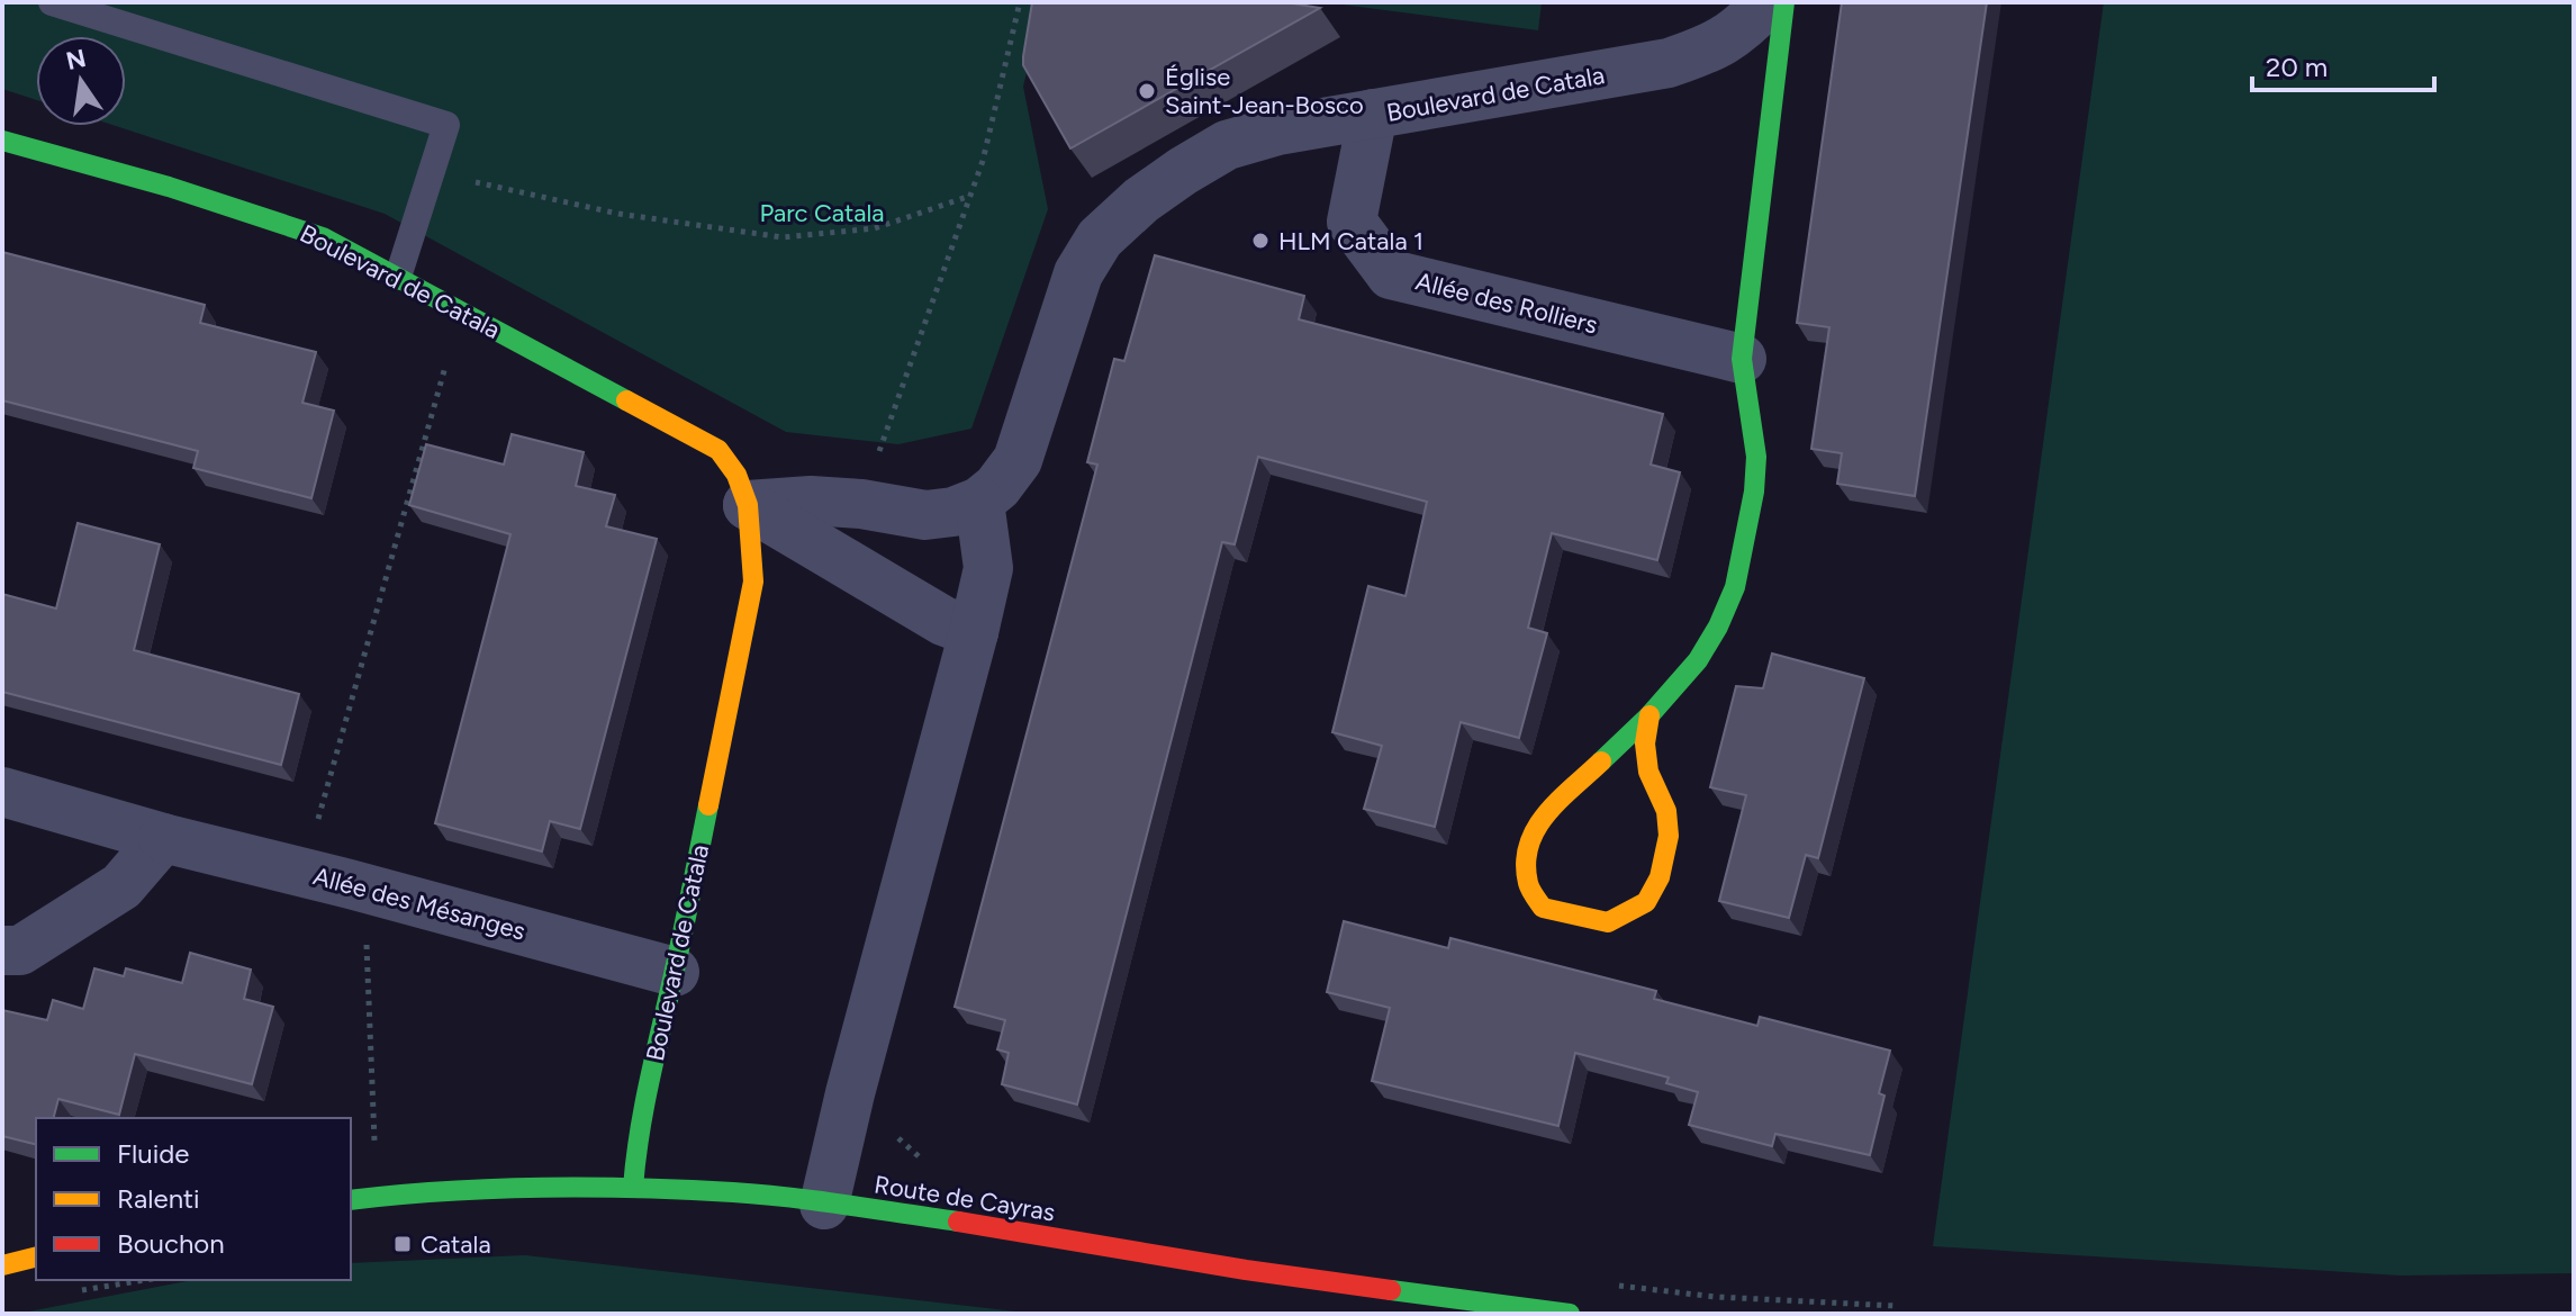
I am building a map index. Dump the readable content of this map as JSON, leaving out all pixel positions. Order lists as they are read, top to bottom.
{
  "streets": {
    "street": [
      "Boulevard de Catala",
      "Allée des Rolliers",
      "Allée des Mésanges",
      "Route de Cayras"
    ]
  },
  "crossings": [
    ["Boulevard de Catala", "Allée des Rolliers"],
    ["Boulevard de Catala", "Allée des Mésanges"],
    ["Boulevard de Catala", "Route de Cayras"]
  ],
  "parks": ["Parc Catala"],
  "places": {
    "other": ["Église Saint-Jean-Bosco", "HLM Catala 1"],
    "transit": ["Catala"]
  },
  "legend": ["Fluide", "Ralenti", "Bouchon"],
  "scale_bar": "20 m",
  "north": "top"
}
